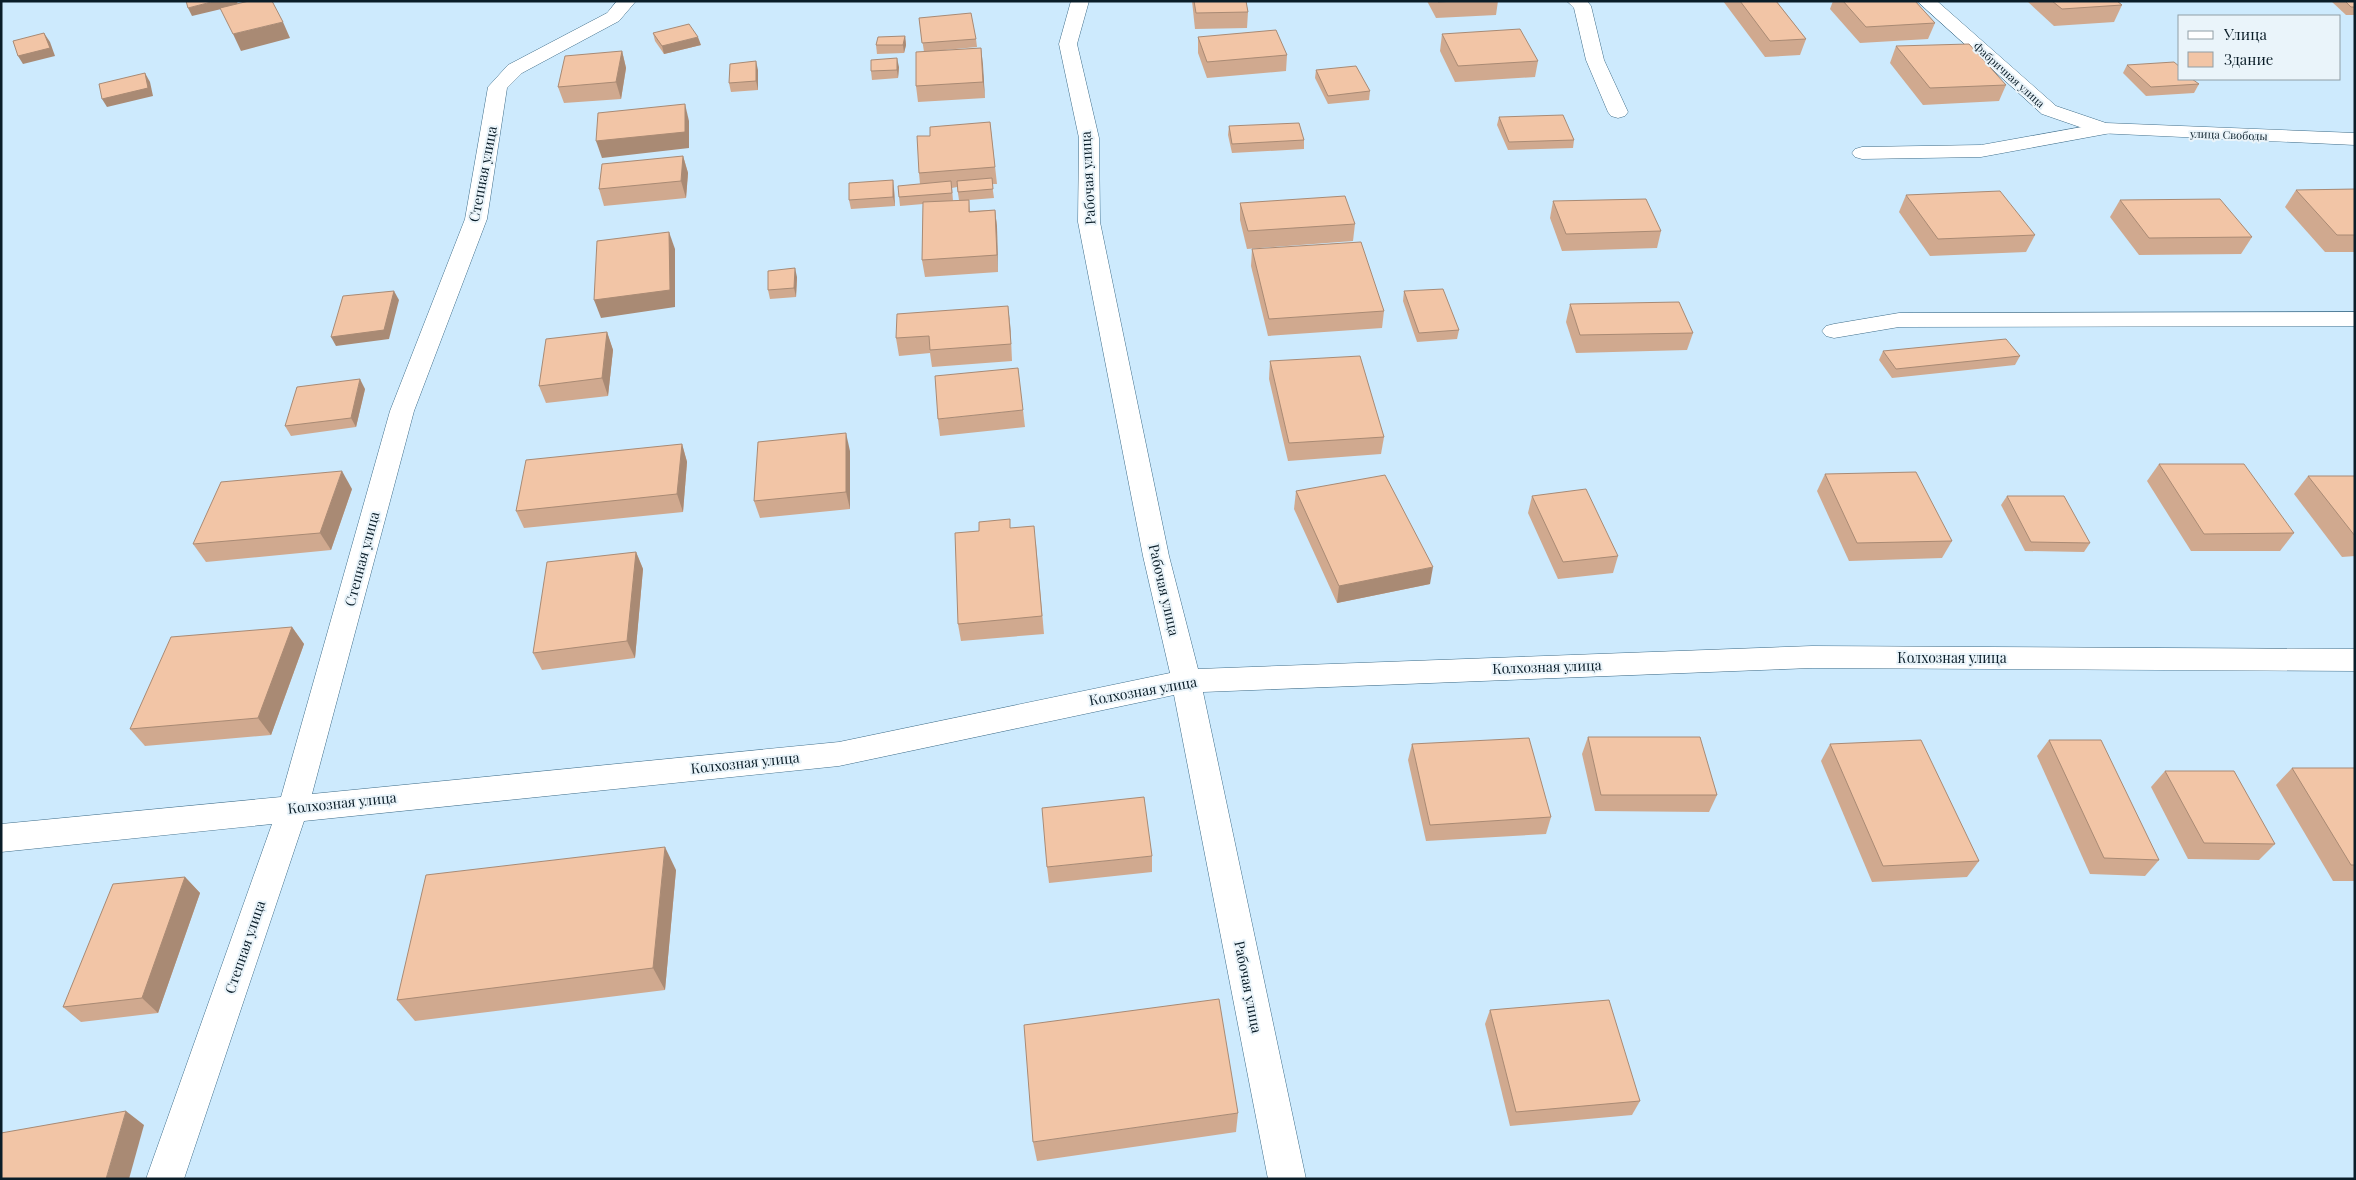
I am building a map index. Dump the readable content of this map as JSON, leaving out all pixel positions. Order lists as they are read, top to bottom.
{
  "streets": {
    "street": [
      "Фабричная улица",
      "улица Свободы",
      "Степная улица",
      "Рабочая улица",
      "Колхозная улица"
    ]
  },
  "crossings": [
    ["Фабричная улица", "улица Свободы"],
    ["Степная улица", "Колхозная улица"],
    ["Рабочая улица", "Колхозная улица"]
  ],
  "legend": ["Улица", "Здание"]
}
